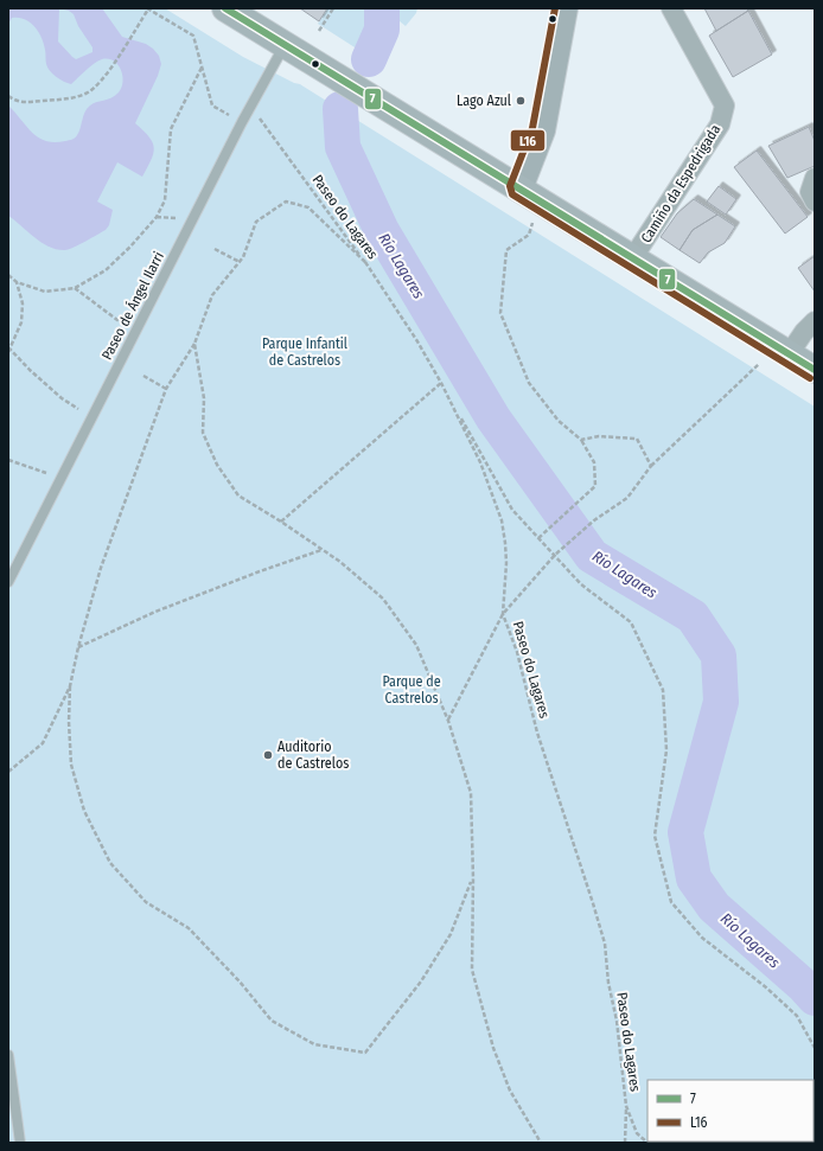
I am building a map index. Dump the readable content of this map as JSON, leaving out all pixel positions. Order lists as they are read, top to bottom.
{
  "streets": {
    "street": ["Camiño da Espedrigada"],
    "lane": ["Paseo de Ángel Ilarri"],
    "path": ["Paseo do Lagares"]
  },
  "water": ["Río Lagares"],
  "parks": ["Parque Infantil de Castrelos", "Parque de Castrelos"],
  "places": ["Lago Azul", "Auditorio de Castrelos"],
  "lines": ["transit line 7", "transit line L16"],
  "legend": ["7", "L16"]
}
